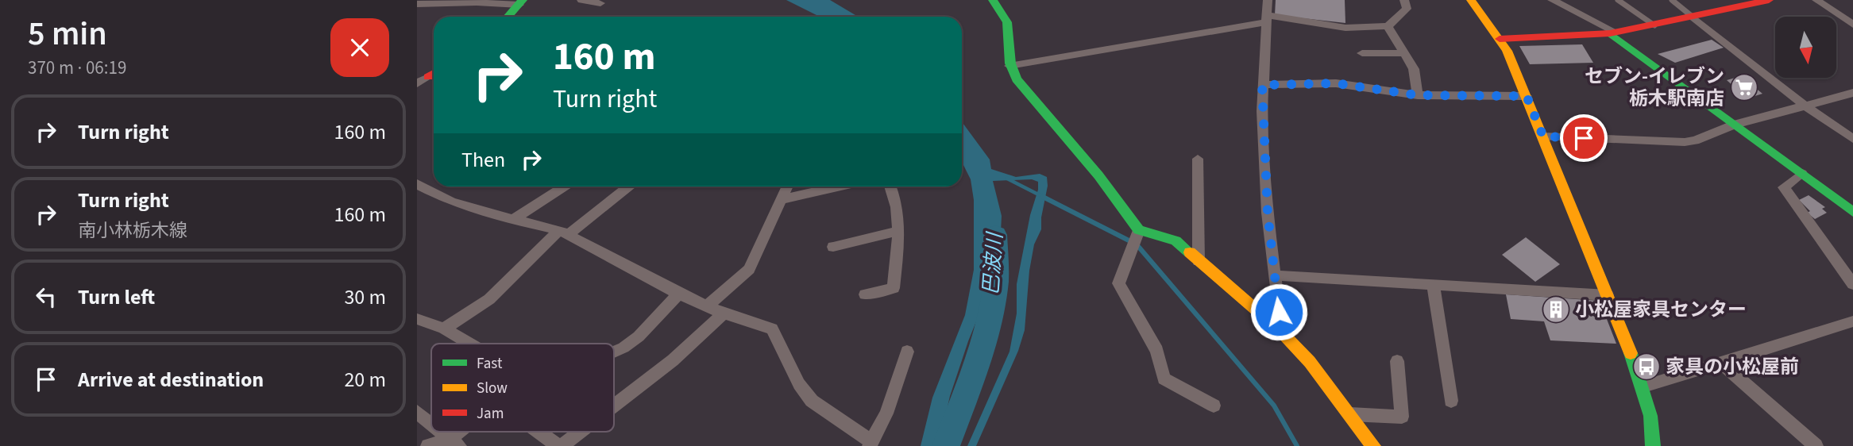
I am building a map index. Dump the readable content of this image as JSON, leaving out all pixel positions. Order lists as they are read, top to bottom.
{
  "water": ["巴波川"],
  "places": {
    "supermarket": ["セブン-イレブン 栃木駅南店"],
    "building": ["小松屋家具センター"],
    "bus stop": ["家具の小松屋前"]
  },
  "legend": ["Fast", "Slow", "Jam"],
  "north": "bottom",
  "page": {
    "heading": ["5 min", "370 m · 06:19"],
    "turn": ["160 m", "Turn right"],
    "list": [
      {
        "name": "Turn right",
        "value": "160 m"
      },
      {
        "name": "Turn right",
        "note": "南小林栃木線",
        "value": "160 m"
      },
      {
        "name": "Turn left",
        "value": "30 m"
      },
      {
        "name": "Arrive at destination",
        "value": "20 m"
      }
    ],
    "then": "Then"
  }
}
